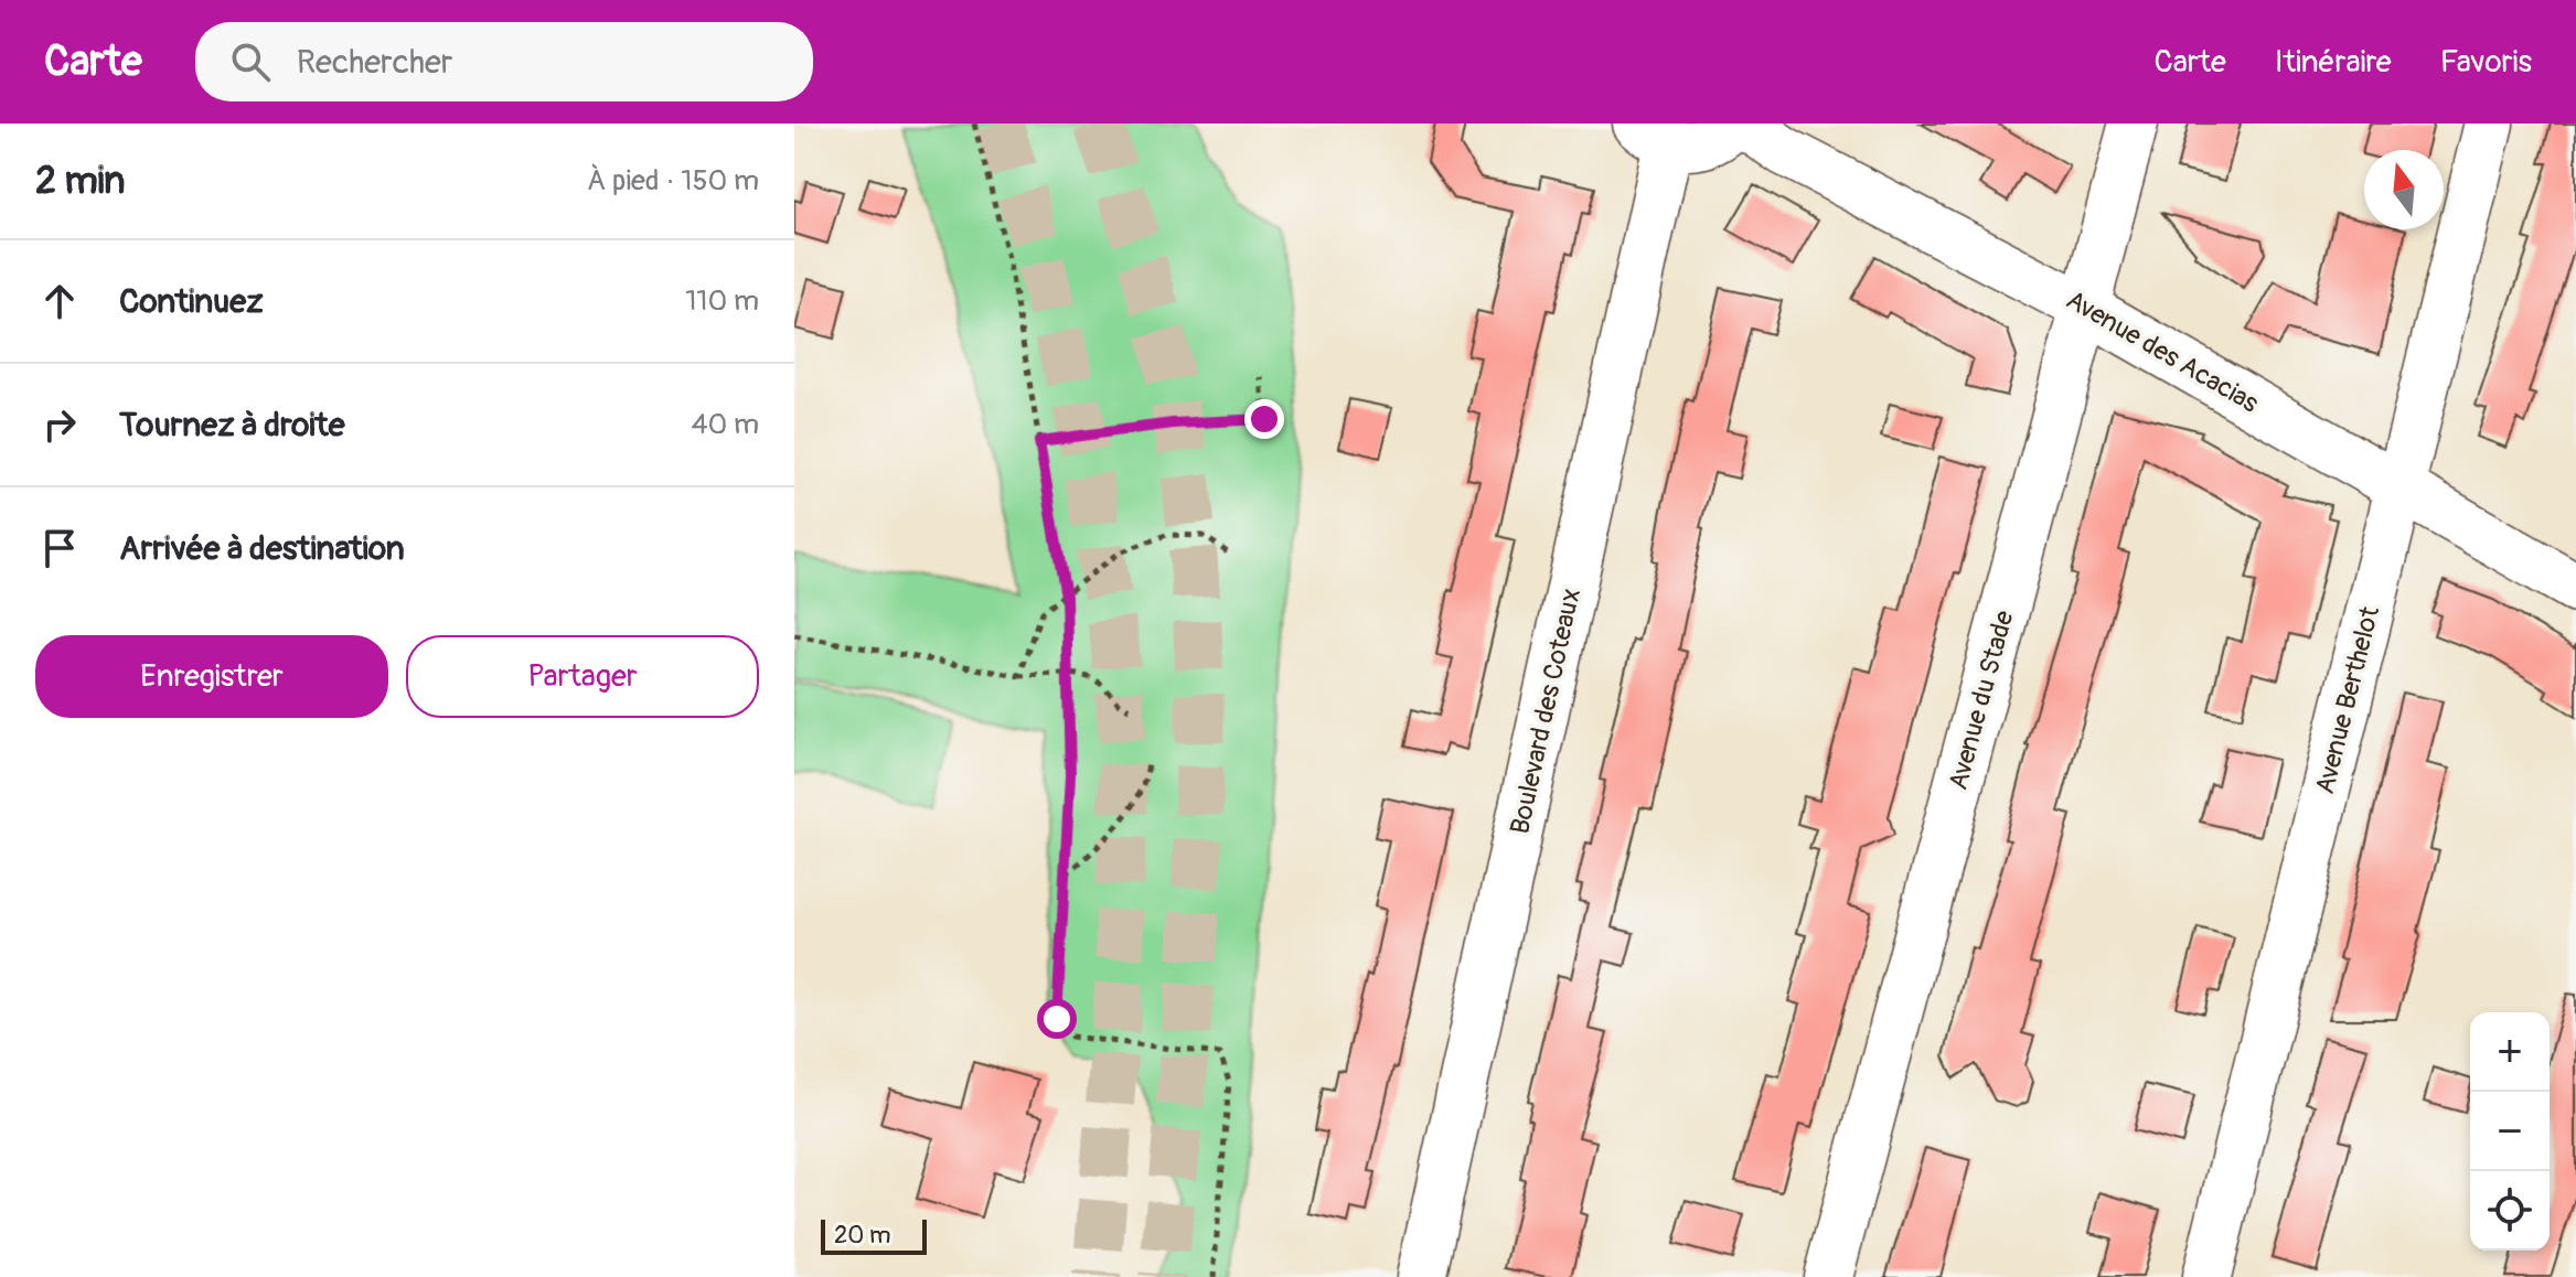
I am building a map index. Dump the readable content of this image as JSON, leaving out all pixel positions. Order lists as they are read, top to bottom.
{
  "streets": {
    "street": [
      "Avenue des Acacias",
      "Avenue du Stade",
      "Avenue Berthelot",
      "Boulevard des Coteaux"
    ]
  },
  "crossings": [
    ["Avenue des Acacias", "Avenue du Stade"],
    ["Avenue des Acacias", "Avenue Berthelot"]
  ],
  "scale_bar": "20 m",
  "north": "top",
  "page": {
    "header": "Carte",
    "search": "Rechercher",
    "nav": ["Carte", "Itinéraire", "Favoris"],
    "heading": ["2 min", "À pied · 150 m"],
    "list": [
      ["Continuez", "110 m"],
      ["Tournez à droite", "40 m"],
      "Arrivée à destination"
    ],
    "buttons": ["Enregistrer", "Partager"],
    "map_buttons": ["+", "−"],
    "scale": "20 m"
  }
}
